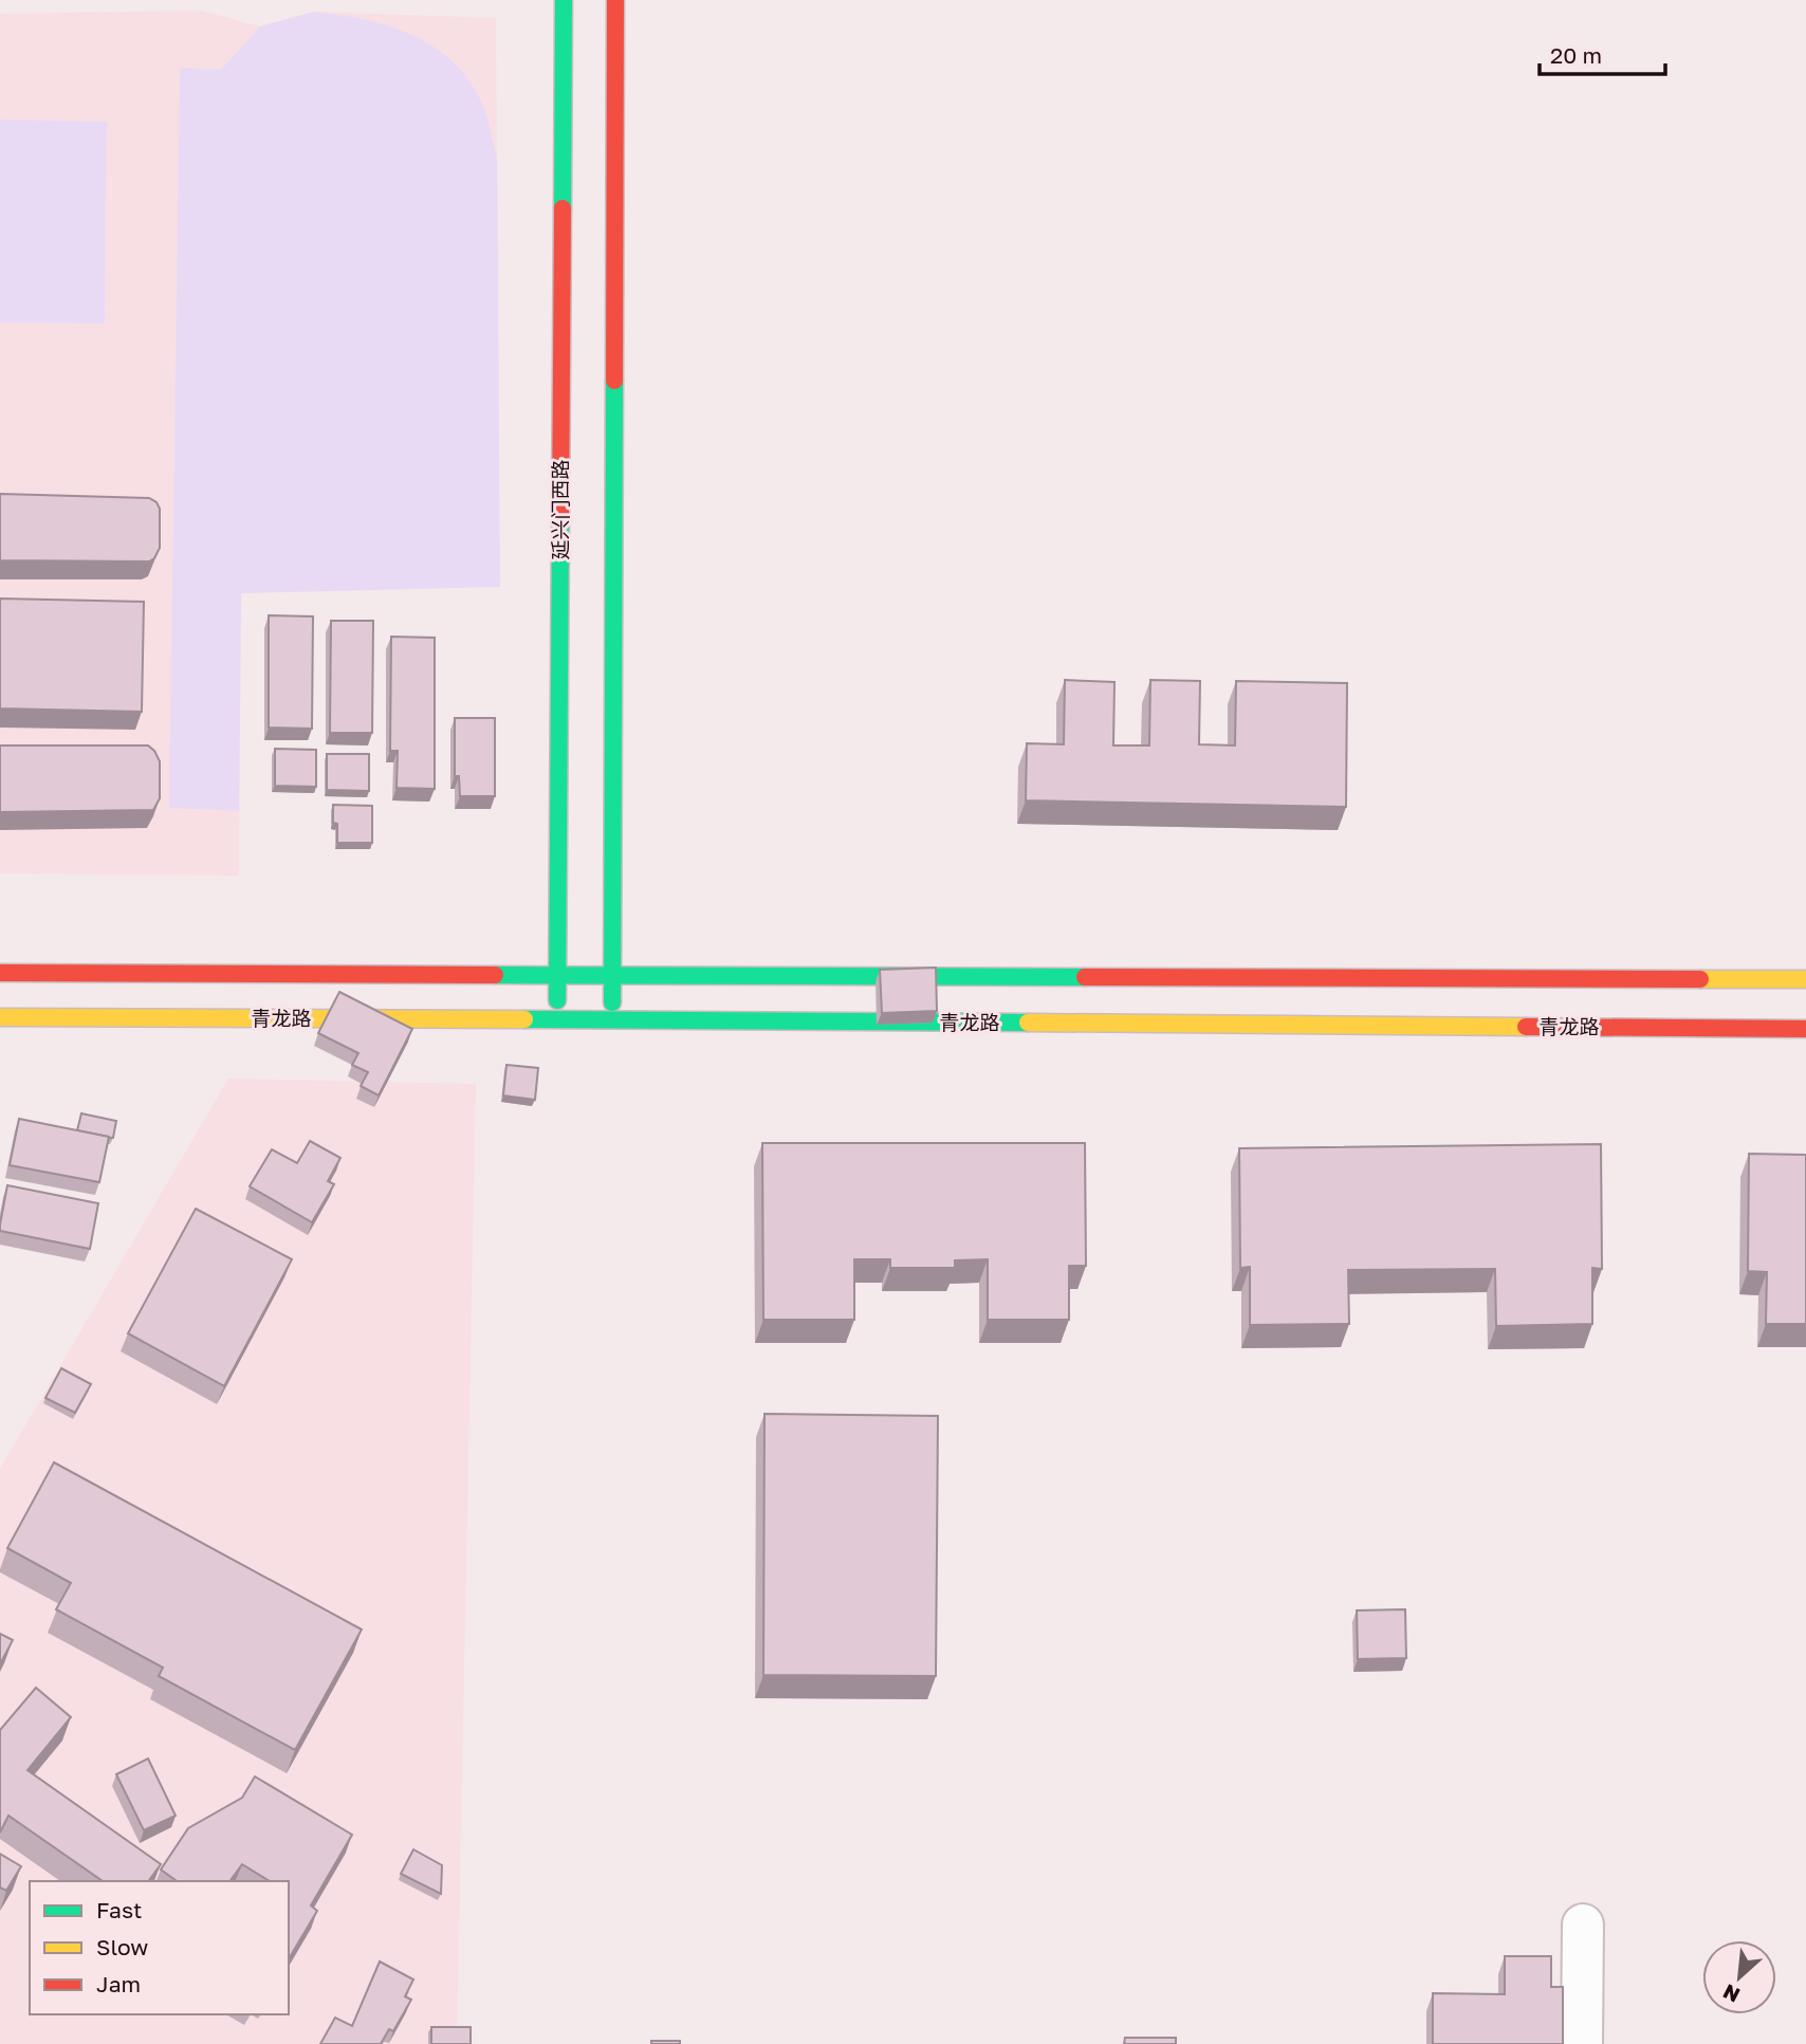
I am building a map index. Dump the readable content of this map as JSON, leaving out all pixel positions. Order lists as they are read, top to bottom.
{
  "streets": {
    "street": ["延兴门西路", "青龙路"]
  },
  "crossings": [
    ["延兴门西路", "青龙路"]
  ],
  "legend": ["Fast", "Slow", "Jam"],
  "scale_bar": "20 m",
  "north": "bottom left"
}
